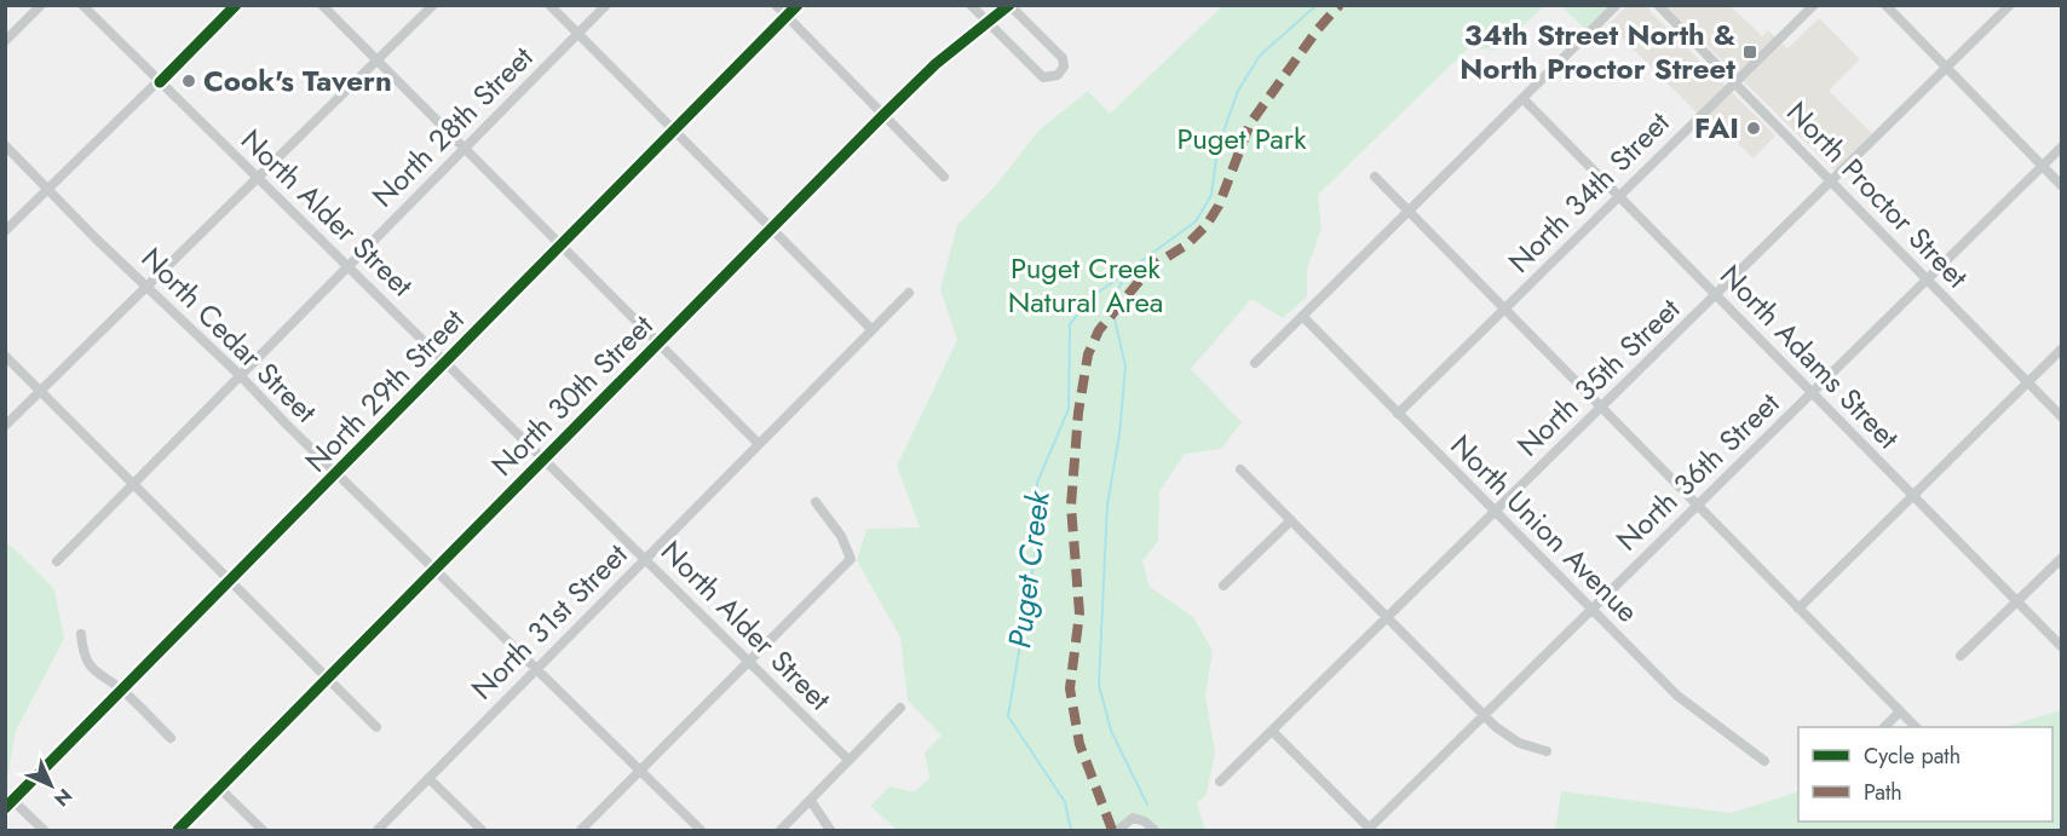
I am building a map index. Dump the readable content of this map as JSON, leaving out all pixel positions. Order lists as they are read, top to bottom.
{
  "streets": {
    "main road": ["North 30th Street"],
    "street": [
      "North 28th Street",
      "North 34th Street",
      "North Proctor Street",
      "North Alder Street",
      "North Cedar Street",
      "North Adams Street",
      "North 35th Street",
      "North 29th Street",
      "North 36th Street",
      "North Union Avenue",
      "North 31st Street"
    ]
  },
  "crossings": [
    ["North 28th Street", "North Alder Street"],
    ["North 28th Street", "North Cedar Street"],
    ["North 34th Street", "North Proctor Street"],
    ["North 34th Street", "North Adams Street"],
    ["North 34th Street", "North Union Avenue"],
    ["North Proctor Street", "North 35th Street"],
    ["North Proctor Street", "North 36th Street"],
    ["North Alder Street", "North 29th Street"],
    ["North Alder Street", "North 30th Street"],
    ["North Alder Street", "North 31st Street"],
    ["North Cedar Street", "North 29th Street"],
    ["North Cedar Street", "North 30th Street"],
    ["North Cedar Street", "North 31st Street"],
    ["North Adams Street", "North 35th Street"],
    ["North Adams Street", "North 36th Street"],
    ["North 35th Street", "North Union Avenue"],
    ["North 36th Street", "North Union Avenue"]
  ],
  "water": ["Puget Creek"],
  "parks": ["Puget Park", "Puget Creek Natural Area"],
  "places": {
    "transit": ["34th Street North & North Proctor Street"],
    "other": ["Cook's Tavern", "FAI"]
  },
  "legend": ["Cycle path", "Path"],
  "north": "bottom right"
}
